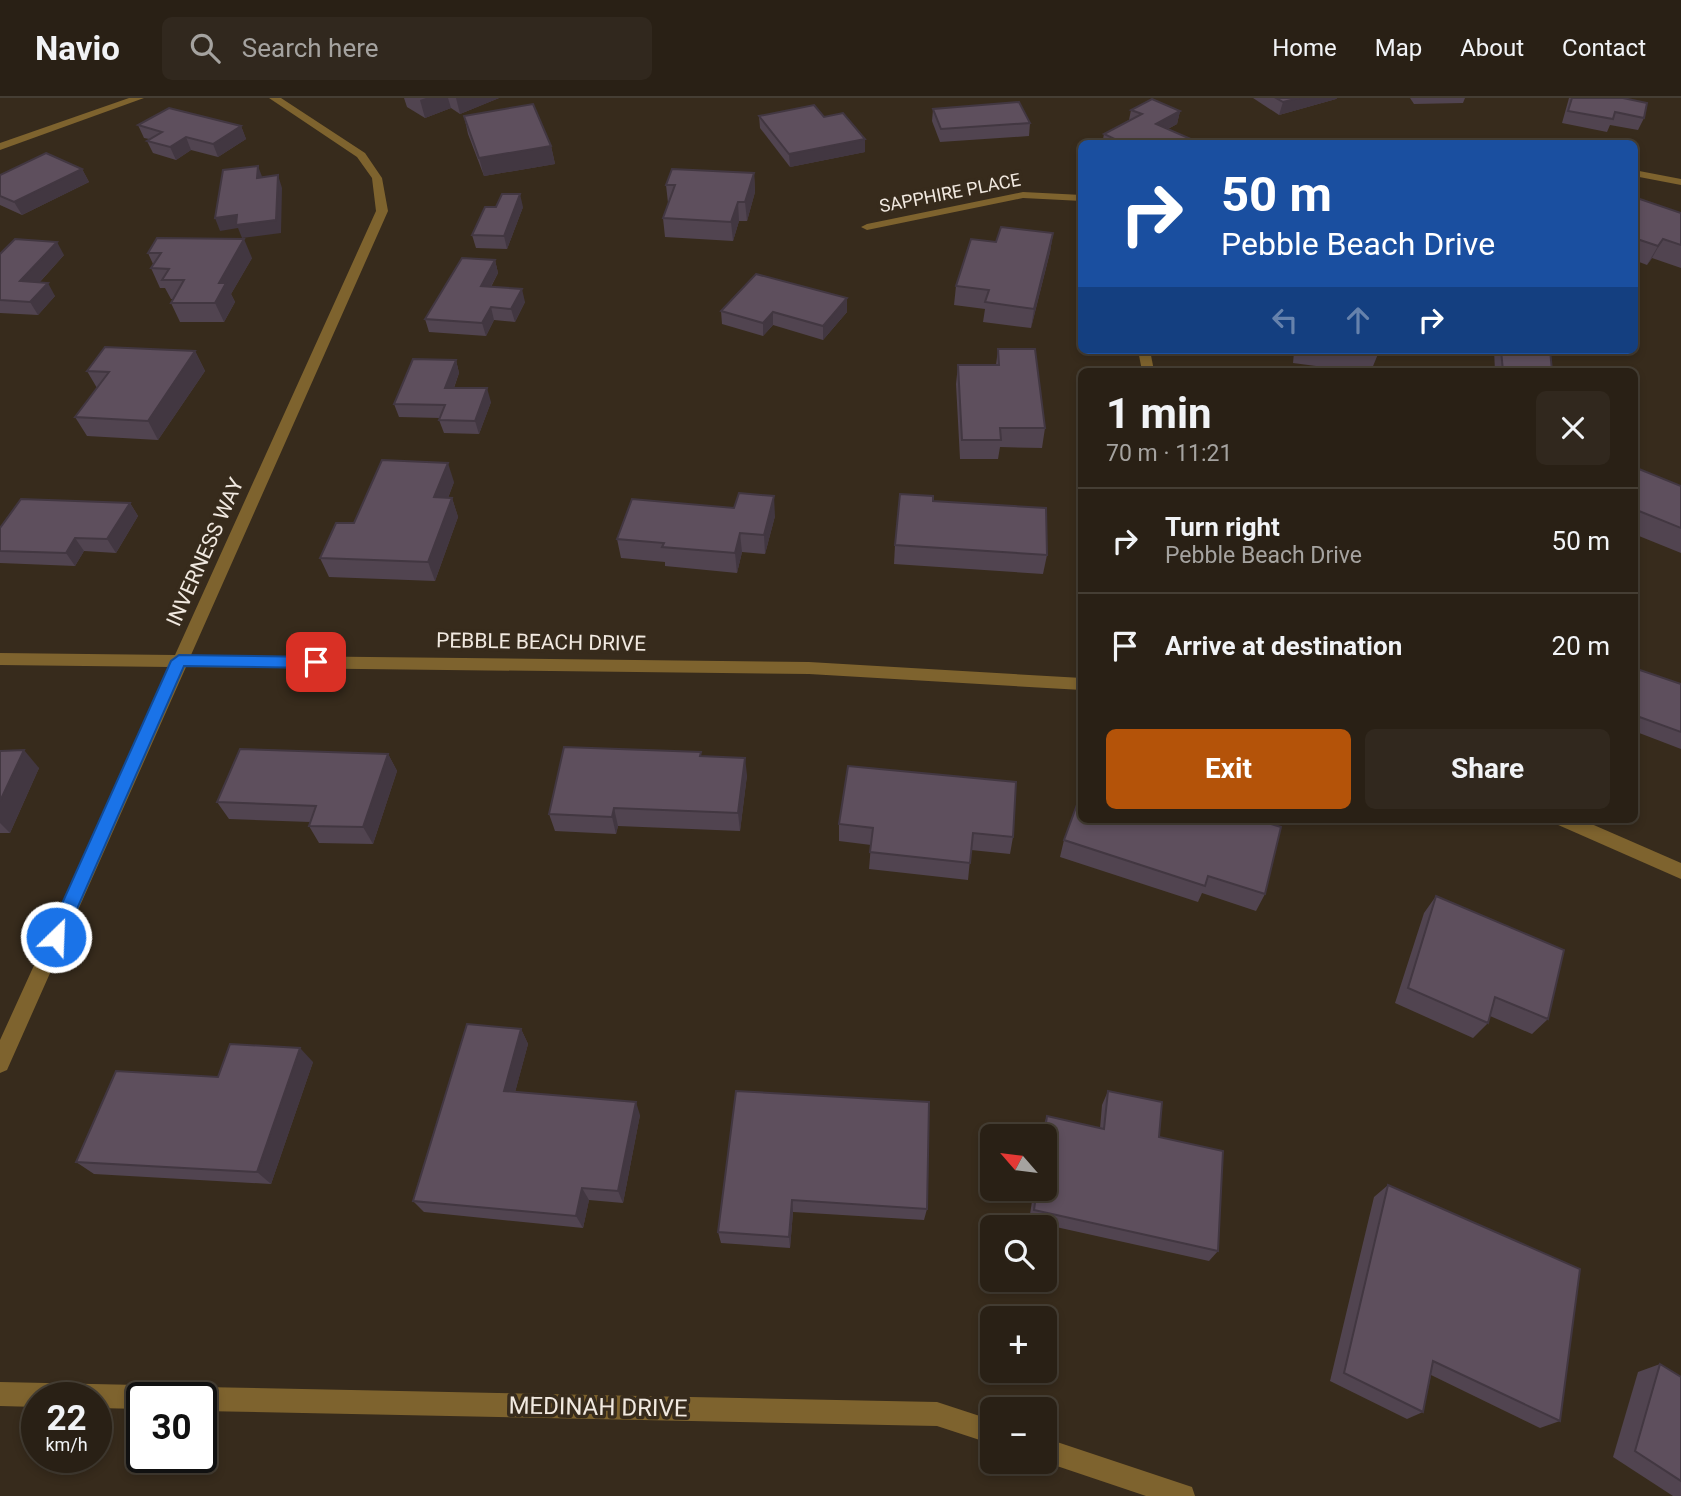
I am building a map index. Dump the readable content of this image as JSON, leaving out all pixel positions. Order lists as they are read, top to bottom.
{
  "streets": {
    "street": [
      "SAPPHIRE PLACE",
      "INVERNESS WAY",
      "PEBBLE BEACH DRIVE",
      "MEDINAH DRIVE"
    ]
  },
  "crossings": [
    ["INVERNESS WAY", "PEBBLE BEACH DRIVE"]
  ],
  "north": "top left",
  "page": {
    "header": "Navio",
    "search": "Search here",
    "nav": [
      "Home",
      "Map",
      "About",
      "Contact"
    ],
    "turn": ["50 m", "Pebble Beach Drive"],
    "heading": ["1 min", "70 m · 11:21"],
    "list": [
      {
        "name": "Turn right",
        "note": "Pebble Beach Drive",
        "value": "50 m"
      },
      {
        "name": "Arrive at destination",
        "value": "20 m"
      }
    ],
    "buttons": ["Exit", "Share"],
    "map_buttons": ["+", "−"],
    "speed": "22 km/h",
    "limit": "30"
  }
}
